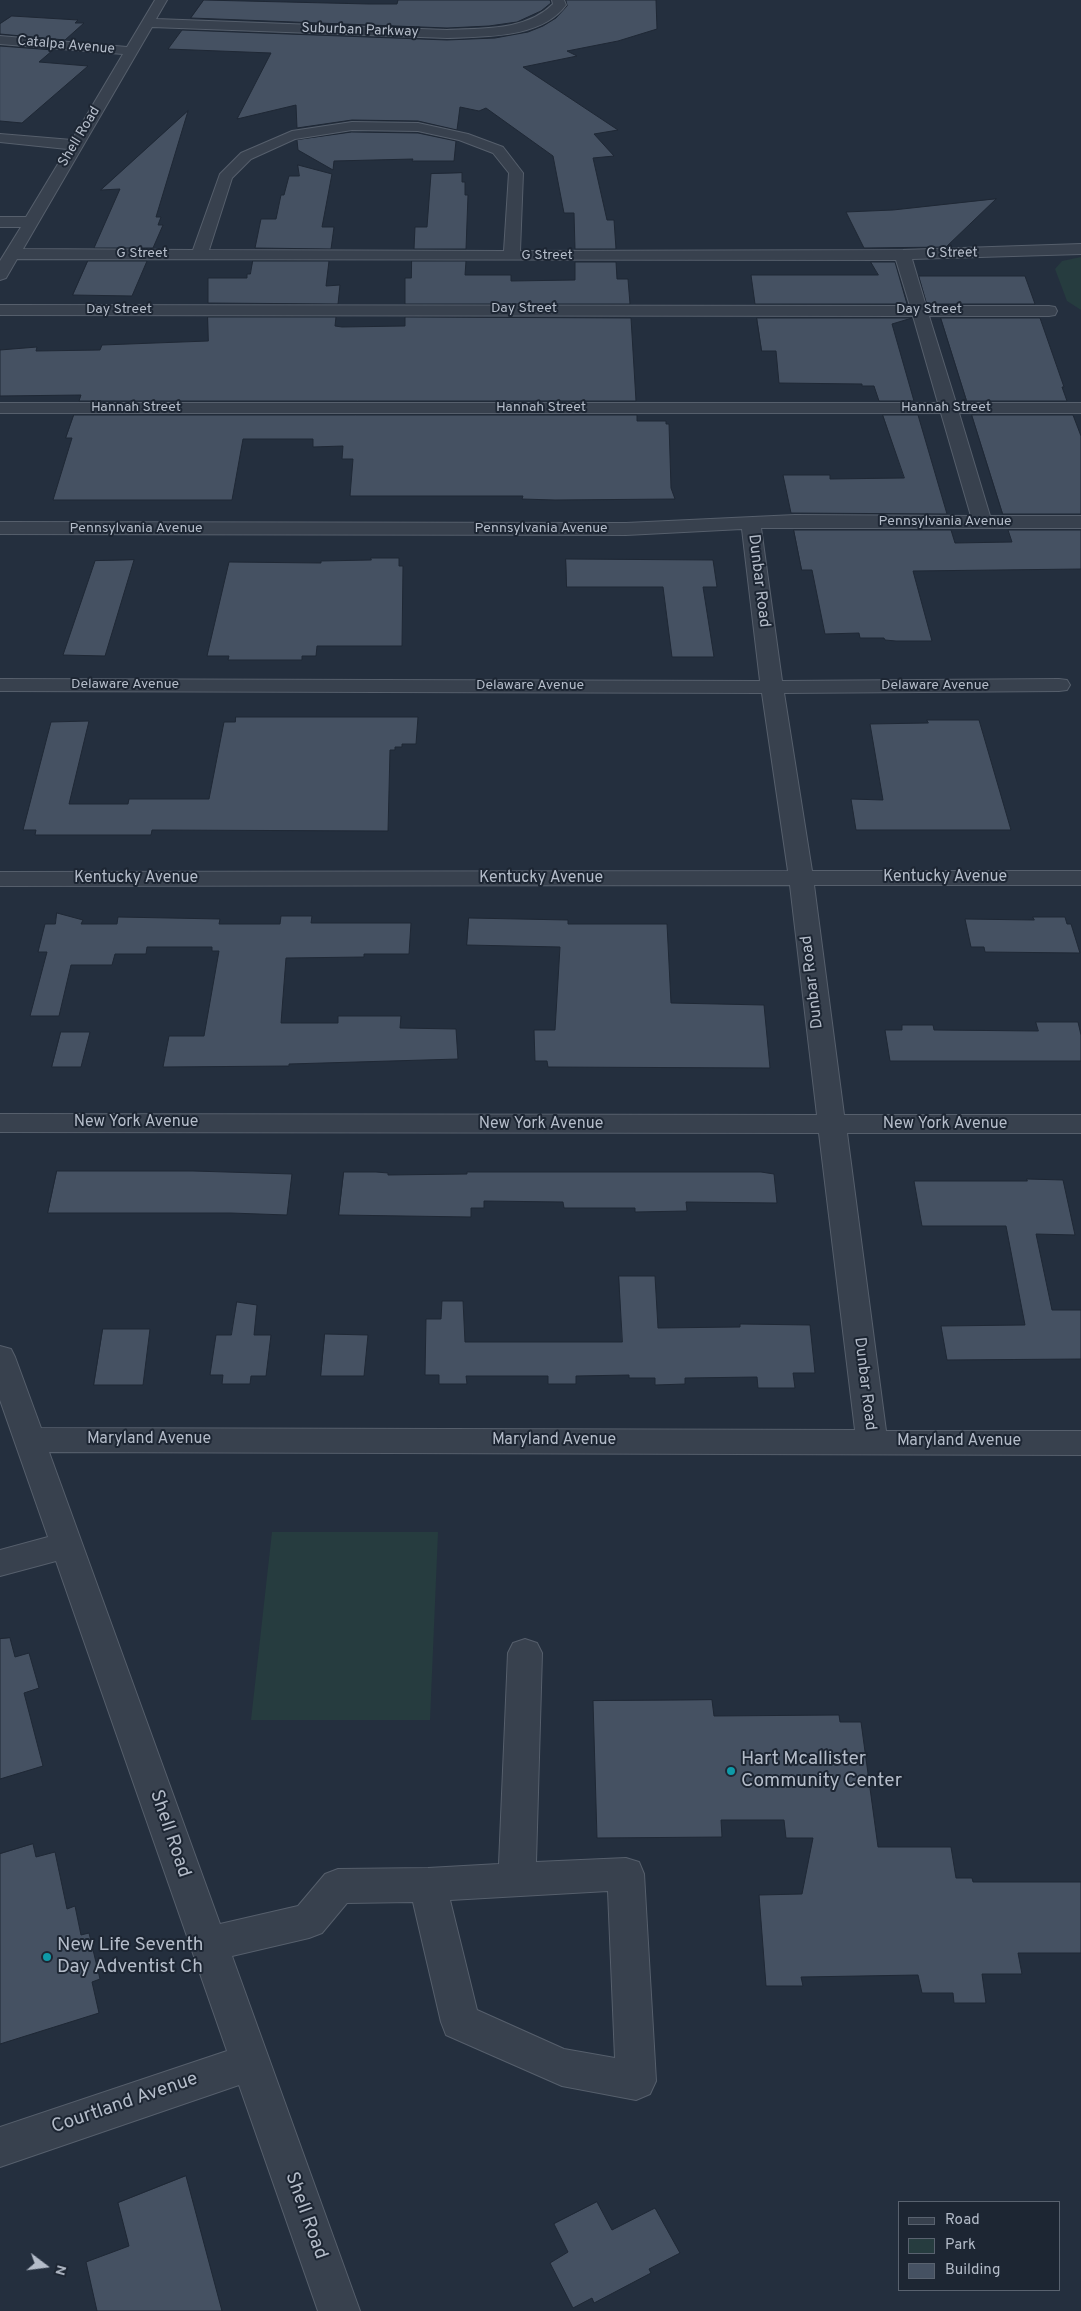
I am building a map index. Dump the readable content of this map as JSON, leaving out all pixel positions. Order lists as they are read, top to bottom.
{
  "streets": {
    "street": [
      "Suburban Parkway",
      "Catalpa Avenue",
      "Shell Road",
      "G Street",
      "Day Street",
      "Hannah Street",
      "Pennsylvania Avenue",
      "Dunbar Road",
      "Delaware Avenue",
      "Kentucky Avenue",
      "New York Avenue",
      "Maryland Avenue",
      "Courtland Avenue"
    ]
  },
  "crossings": [
    ["Suburban Parkway", "Shell Road"],
    ["Catalpa Avenue", "Shell Road"],
    ["Shell Road", "G Street"],
    ["Shell Road", "Maryland Avenue"],
    ["Shell Road", "Courtland Avenue"],
    ["Pennsylvania Avenue", "Dunbar Road"],
    ["Dunbar Road", "Delaware Avenue"],
    ["Dunbar Road", "Kentucky Avenue"],
    ["Dunbar Road", "New York Avenue"],
    ["Dunbar Road", "Maryland Avenue"]
  ],
  "places": ["Hart Mcallister Community Center", "New Life Seventh Day Adventist Ch"],
  "legend": ["Road", "Park", "Building"],
  "north": "right"
}
